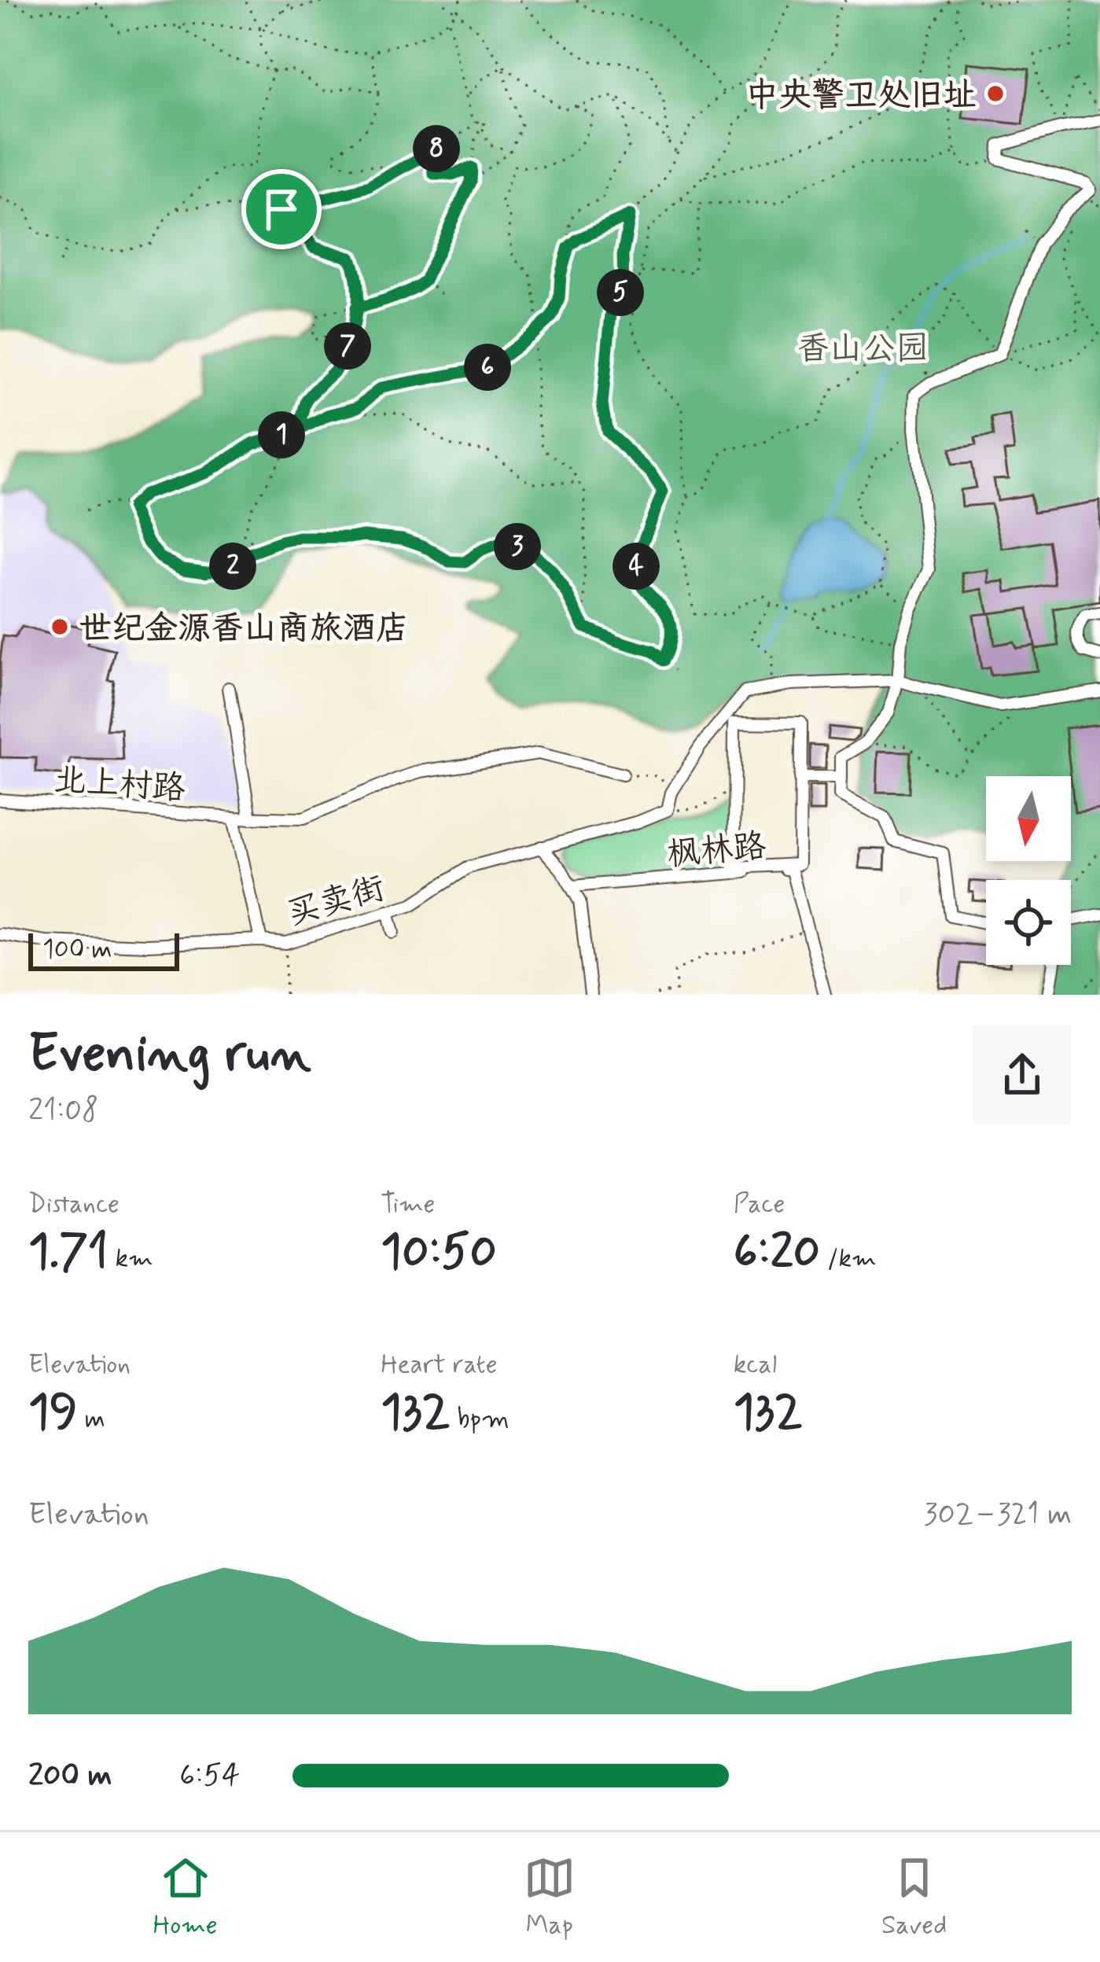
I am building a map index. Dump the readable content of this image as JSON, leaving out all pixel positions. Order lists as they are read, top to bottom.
{
  "streets": {
    "street": ["北上村路", "枫林路", "买卖街"]
  },
  "parks": ["香山公园"],
  "places": ["中央警卫处旧址", "世纪金源香山商旅酒店"],
  "scale_bar": "100 m",
  "north": "bottom",
  "page": {
    "pins": [
      "8",
      "5",
      "7",
      "6",
      "1",
      "3",
      "2",
      "4"
    ],
    "scale": "100 m",
    "heading": ["Evening run", "21:08"],
    "stats": [
      ["Distance", "1.71 km"],
      ["Time", "10:50"],
      ["Pace", "6:20 /km"],
      ["Elevation", "19 m"],
      ["Heart rate", "132 bpm"],
      ["kcal", "132"]
    ],
    "chart": ["Elevation", "302–321 m"],
    "list": [
      {
        "name": "200 m",
        "note": "6:54"
      }
    ],
    "tabs": ["Home", "Map", "Saved"]
  }
}
